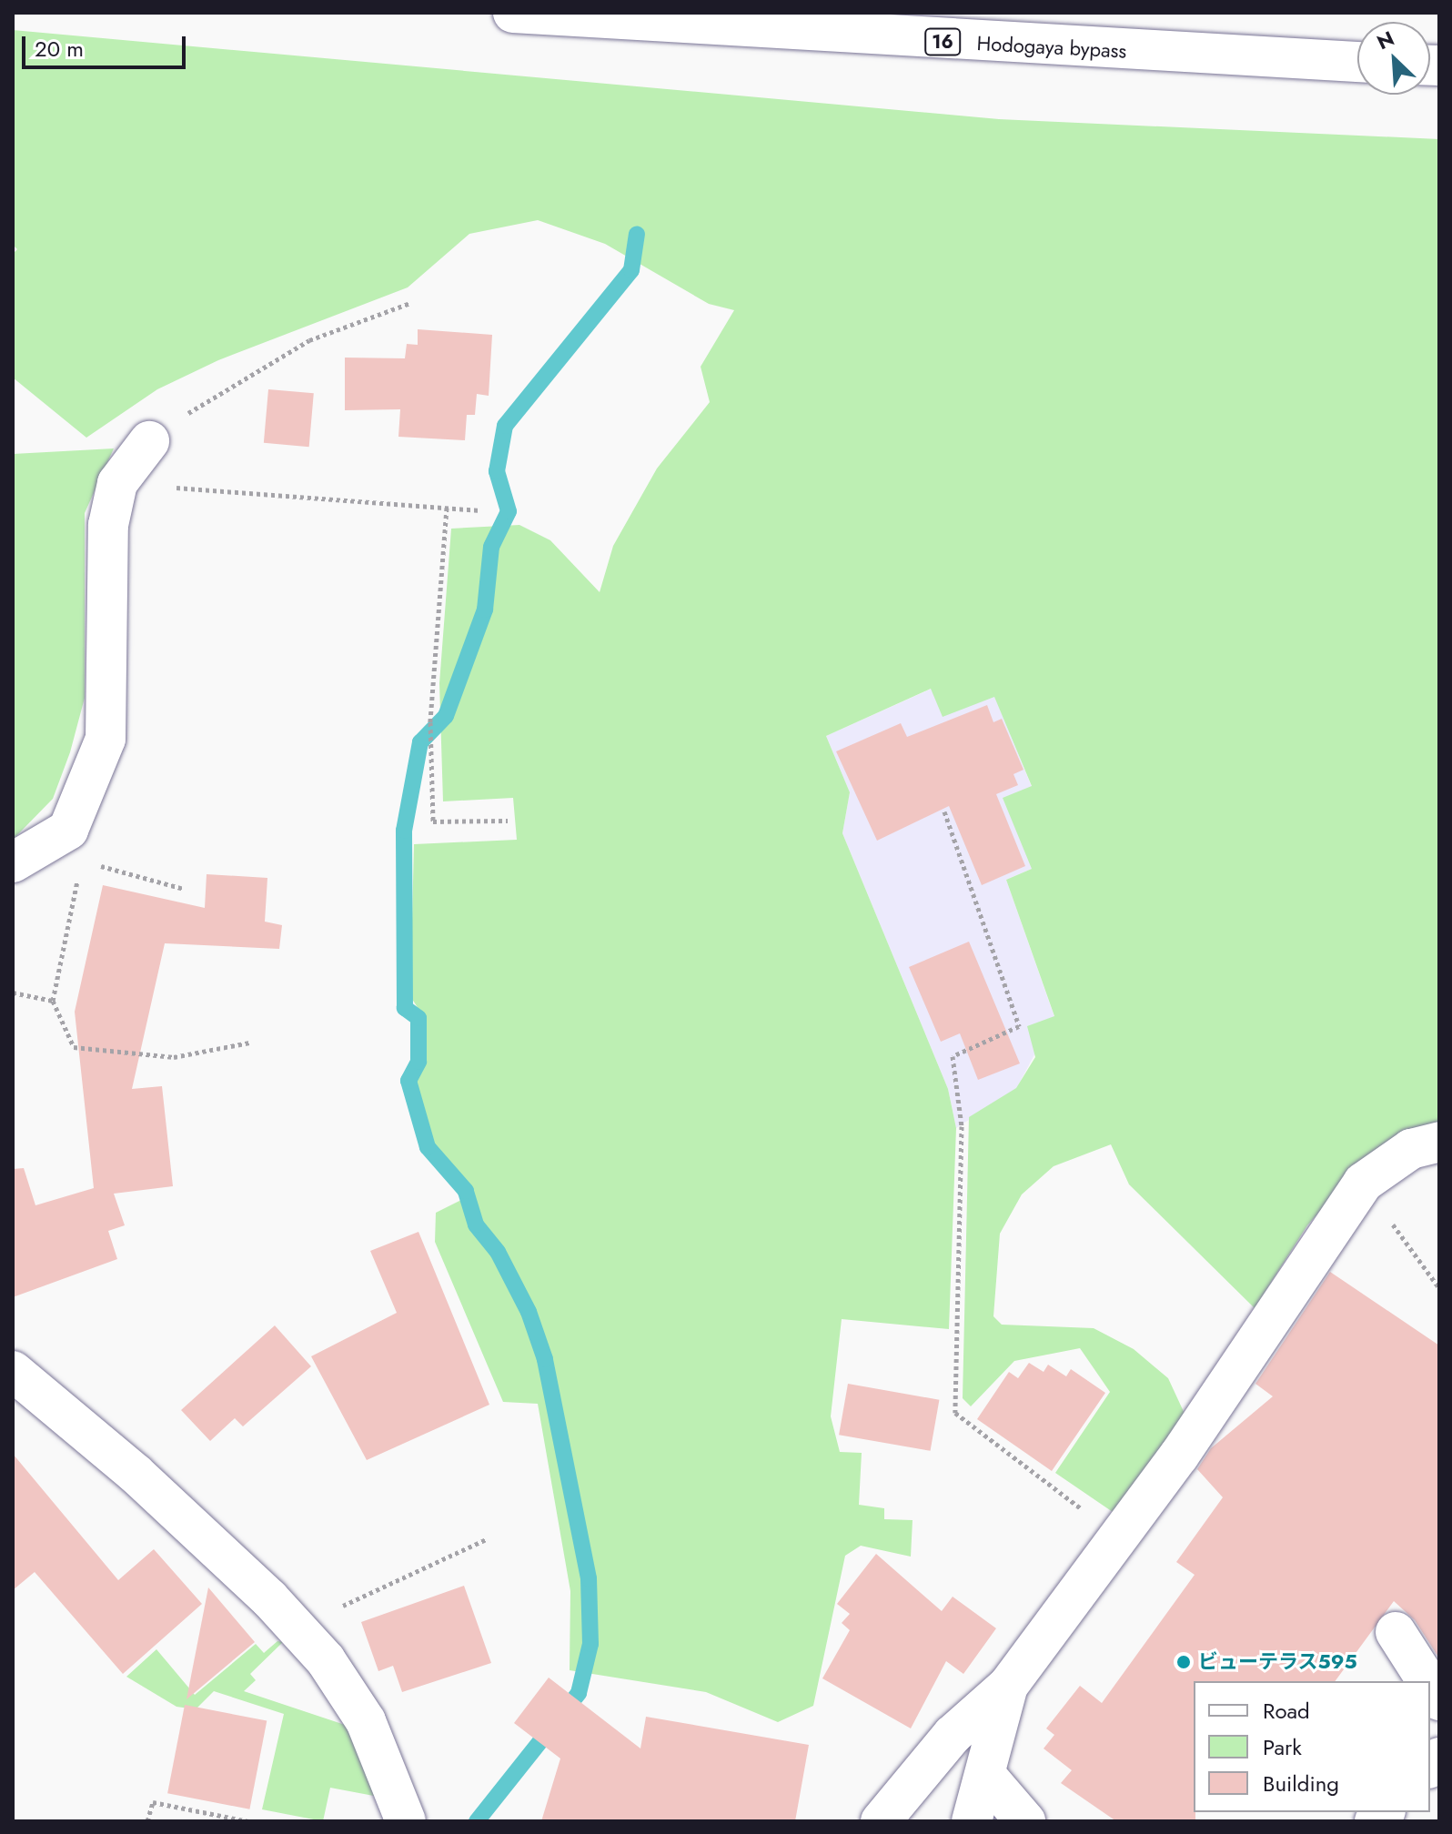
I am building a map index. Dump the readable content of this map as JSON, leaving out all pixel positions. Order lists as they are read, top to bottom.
{
  "streets": {
    "main road": ["16", "Hodogaya bypass"]
  },
  "places": ["ビューテラス595"],
  "legend": ["Road", "Park", "Building"],
  "scale_bar": "20 m",
  "north": "top left"
}
